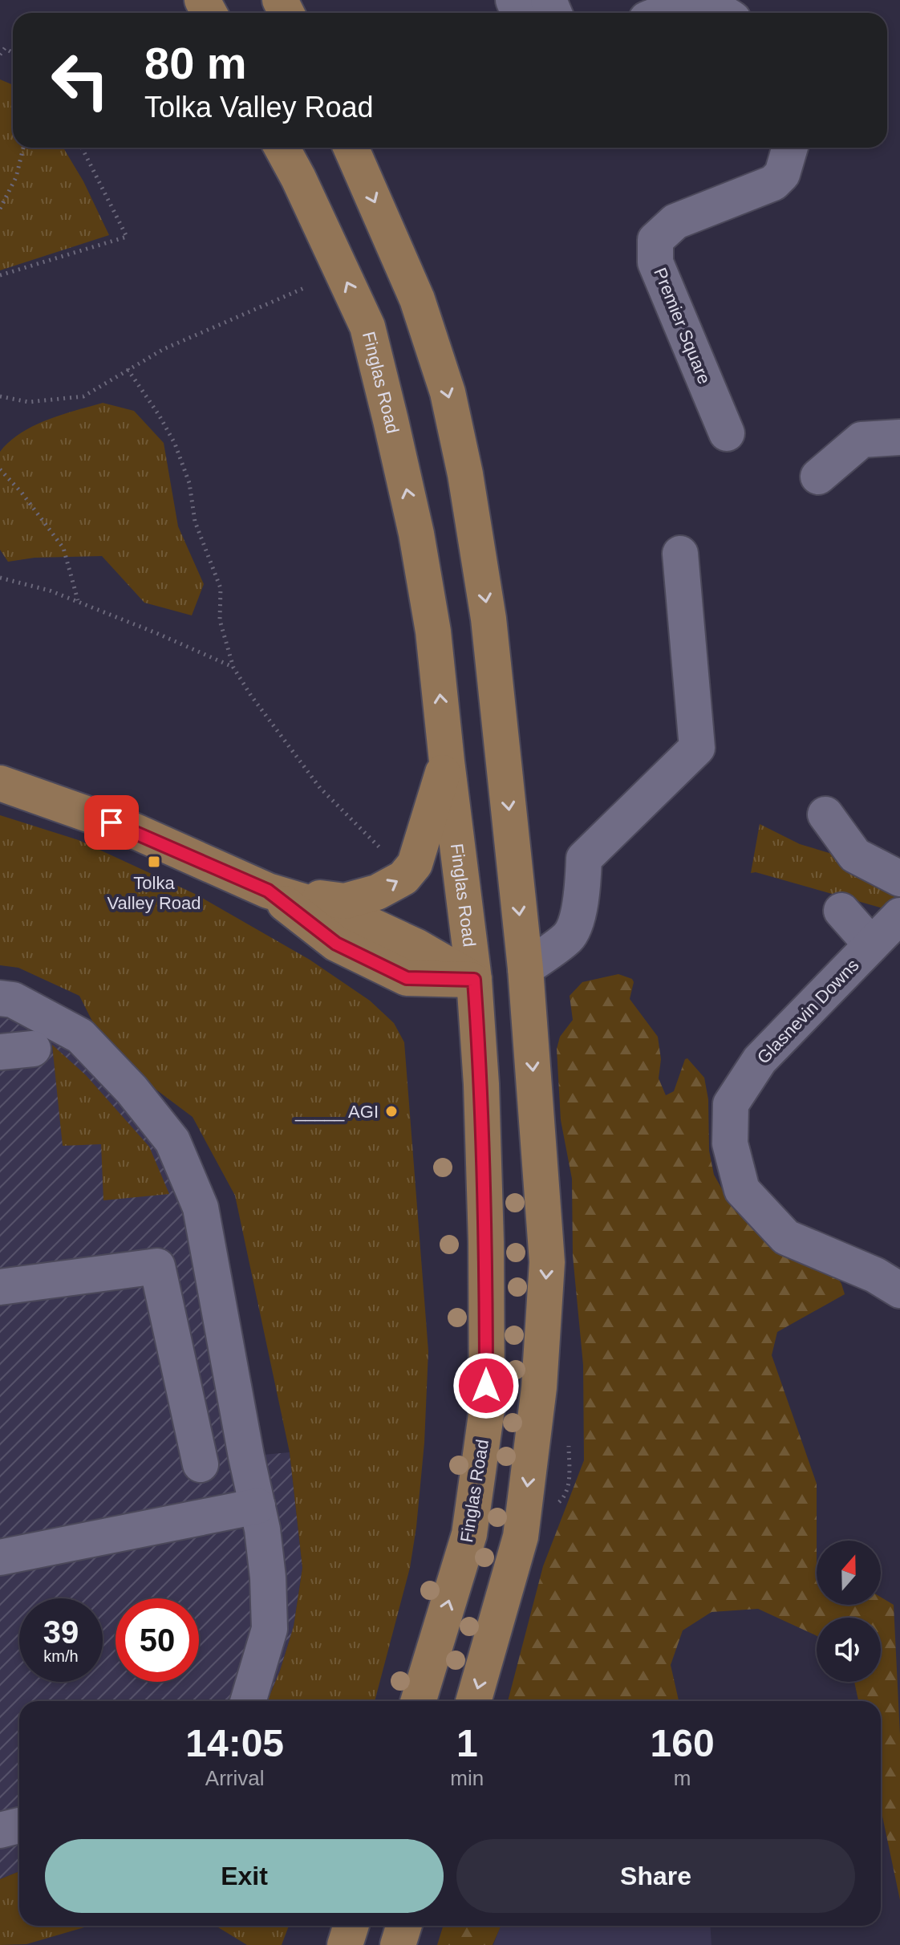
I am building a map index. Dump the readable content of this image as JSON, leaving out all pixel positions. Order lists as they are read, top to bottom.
{
  "streets": {
    "main road": ["Finglas Road"],
    "street": ["Premier Square", "Glasnevin Downs"]
  },
  "places": {
    "transit": ["Tolka Valley Road"],
    "other": ["_____ AGI"]
  },
  "north": "top",
  "page": {
    "turn": ["80 m", "Tolka Valley Road"],
    "speed": "39 km/h",
    "limit": "50",
    "eta": [
      "14:05",
      "Arrival",
      "1",
      "min",
      "160",
      "m"
    ],
    "buttons": ["Exit", "Share"]
  }
}
